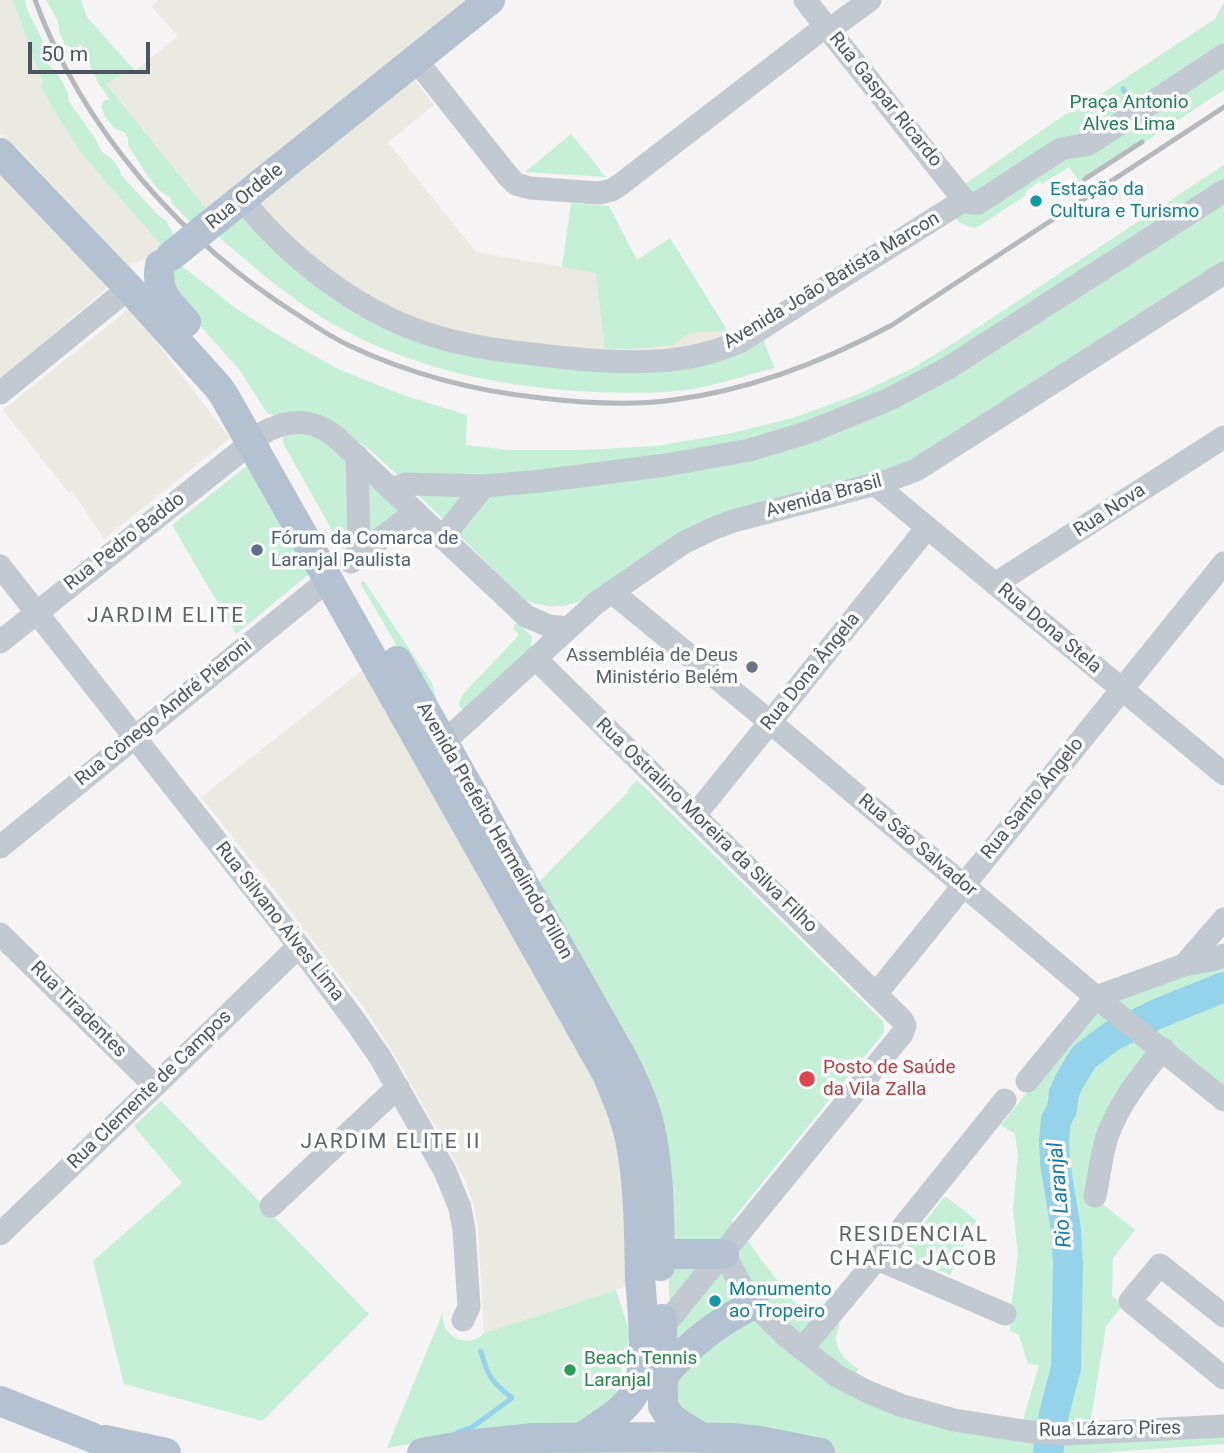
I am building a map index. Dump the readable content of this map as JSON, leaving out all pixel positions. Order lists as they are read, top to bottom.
{
  "streets": {
    "main road": ["Rua Ordele", "Avenida Prefeito Hermelindo Pillon"],
    "street": [
      "Rua Gaspar Ricardo",
      "Avenida João Batista Marcon",
      "Avenida Brasil",
      "Rua Nova",
      "Rua Pedro Baddo",
      "Rua Dona Stela",
      "Rua Dona Ângela",
      "Rua Cônego André Pieroni",
      "Rua Santo Ângelo",
      "Rua Ostralino Moreira da Silva Filho",
      "Rua São Salvador",
      "Rua Silvano Alves Lima",
      "Rua Tiradentes",
      "Rua Clemente de Campos",
      "Rua Lázaro Pires"
    ]
  },
  "crossings": [
    ["Rua Gaspar Ricardo", "Avenida João Batista Marcon"],
    ["Rua Ordele", "Avenida João Batista Marcon"],
    ["Rua Ordele", "Avenida Prefeito Hermelindo Pillon"],
    ["Avenida Brasil", "Rua Dona Stela"],
    ["Avenida Brasil", "Rua Ostralino Moreira da Silva Filho"],
    ["Avenida Brasil", "Avenida Prefeito Hermelindo Pillon"],
    ["Avenida Brasil", "Rua São Salvador"],
    ["Rua Nova", "Rua Dona Stela"],
    ["Rua Pedro Baddo", "Avenida Prefeito Hermelindo Pillon"],
    ["Rua Pedro Baddo", "Rua Silvano Alves Lima"],
    ["Rua Dona Stela", "Rua Dona Ângela"],
    ["Rua Dona Stela", "Rua Santo Ângelo"],
    ["Rua Dona Ângela", "Rua Ostralino Moreira da Silva Filho"],
    ["Rua Dona Ângela", "Rua São Salvador"],
    ["Rua Cônego André Pieroni", "Avenida Prefeito Hermelindo Pillon"],
    ["Rua Cônego André Pieroni", "Rua Silvano Alves Lima"],
    ["Rua Santo Ângelo", "Rua Ostralino Moreira da Silva Filho"],
    ["Rua Santo Ângelo", "Rua São Salvador"],
    ["Rua Silvano Alves Lima", "Rua Clemente de Campos"],
    ["Rua Tiradentes", "Rua Clemente de Campos"]
  ],
  "districts": ["JARDIM ELITE", "JARDIM ELITE II", "RESIDENCIAL CHAFIC JACOB"],
  "water": ["Rio Laranjal"],
  "parks": ["Praça Antonio Alves Lima"],
  "places": [
    "Estação da Cultura e Turismo",
    "Fórum da Comarca de Laranjal Paulista",
    "Assembléia de Deus Ministério Belém",
    "Posto de Saúde da Vila Zalla",
    "Monumento ao Tropeiro",
    "Beach Tennis Laranjal"
  ],
  "scale_bar": "50 m"
}
